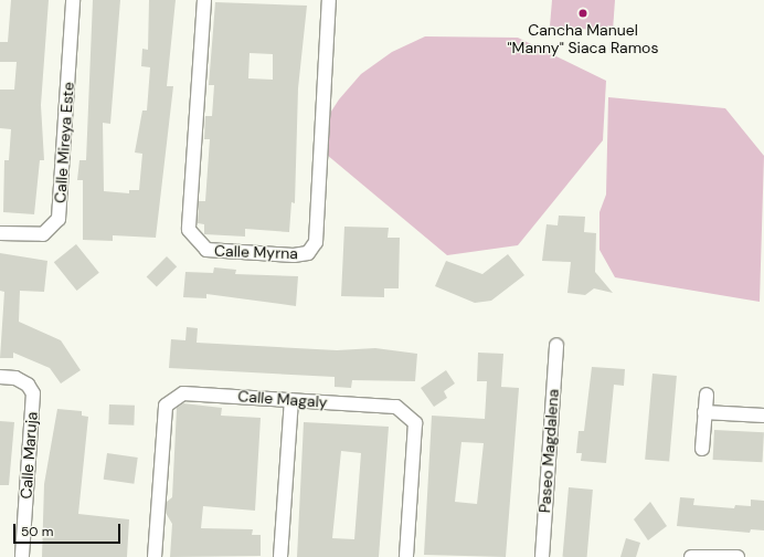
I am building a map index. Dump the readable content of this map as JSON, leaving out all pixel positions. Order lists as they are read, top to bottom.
{
  "streets": {
    "street": [
      "Calle Mireya Este",
      "Calle Myrna",
      "Calle Magaly",
      "Paseo Magdalena",
      "Calle Maruja"
    ]
  },
  "places": ["Cancha Manuel \"Manny\" Siaca Ramos"],
  "scale_bar": "50 m"
}
